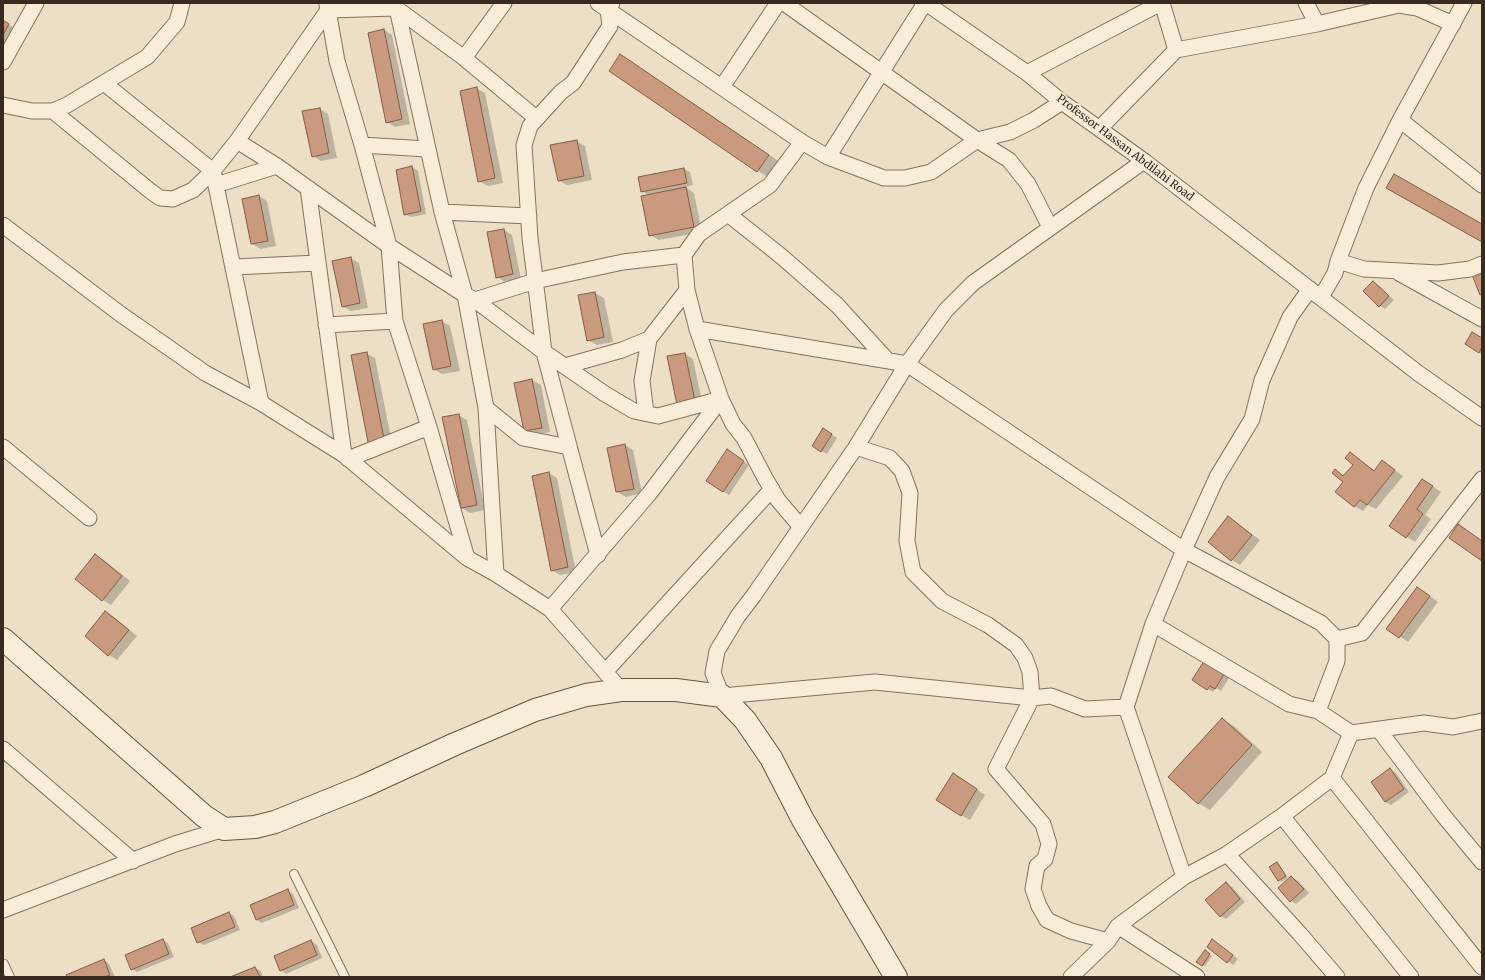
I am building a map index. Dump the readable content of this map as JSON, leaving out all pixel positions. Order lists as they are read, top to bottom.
{
  "streets": {
    "street": ["Professor Hassan Abdilahi Road"]
  }
}
